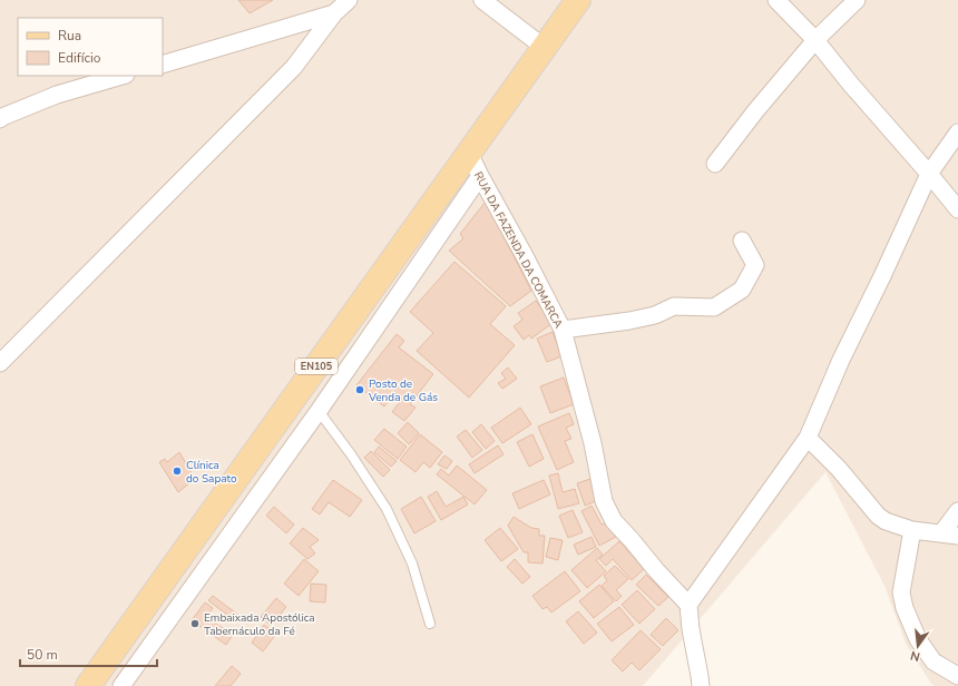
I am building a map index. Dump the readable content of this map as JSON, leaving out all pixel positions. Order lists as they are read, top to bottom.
{
  "streets": {
    "main road": ["EN105"],
    "street": ["RUA DA FAZENDA DA COMARCA"]
  },
  "crossings": [
    ["RUA DA FAZENDA DA COMARCA", "EN105"]
  ],
  "places": ["Posto de Venda de Gás", "Clínica do Sapato", "Embaixada Apostólica Tabernáculo da Fé"],
  "legend": ["Rua", "Edifício"],
  "scale_bar": "50 m",
  "north": "bottom"
}
